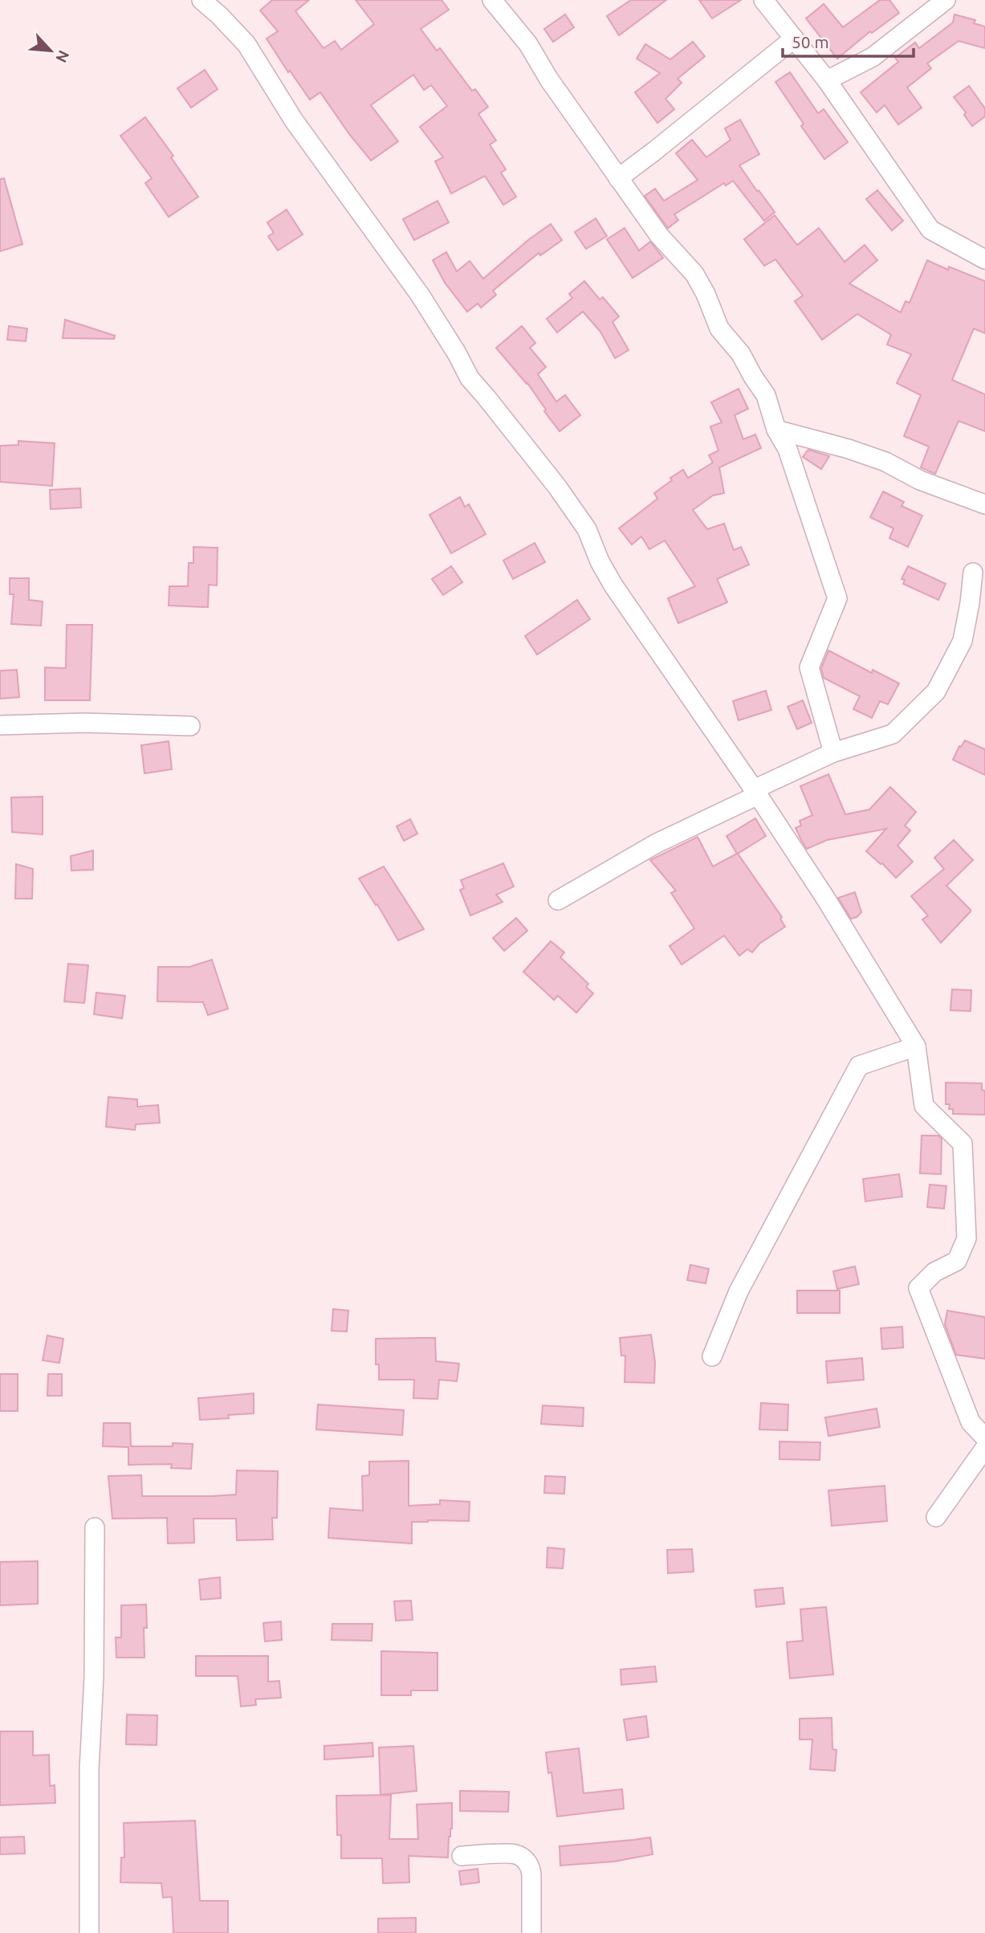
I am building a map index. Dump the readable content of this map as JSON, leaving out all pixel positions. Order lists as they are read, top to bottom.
{
  "scale_bar": "50 m",
  "north": "bottom right"
}
